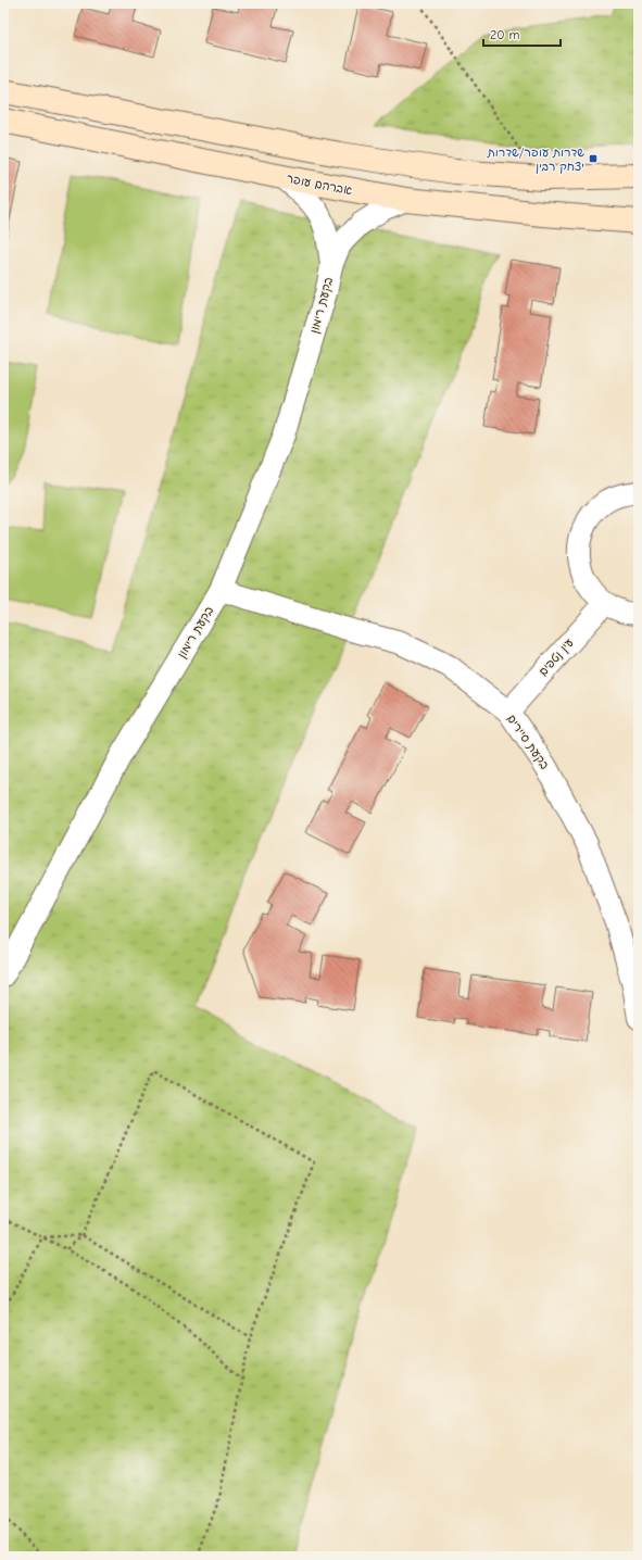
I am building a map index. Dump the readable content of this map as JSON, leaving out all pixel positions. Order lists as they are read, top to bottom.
{
  "streets": {
    "street": [
      "אברהם עופר",
      "בקעת רימון",
      "עין נטפים",
      "בקעת סיירים"
    ]
  },
  "crossings": [
    ["אברהם עופר", "בקעת רימון"],
    ["בקעת רימון", "בקעת סיירים"],
    ["עין נטפים", "בקעת סיירים"]
  ],
  "places": {
    "transit": ["שדרות עופר/שדרות יצחק רבין"]
  },
  "scale_bar": "20 m"
}
